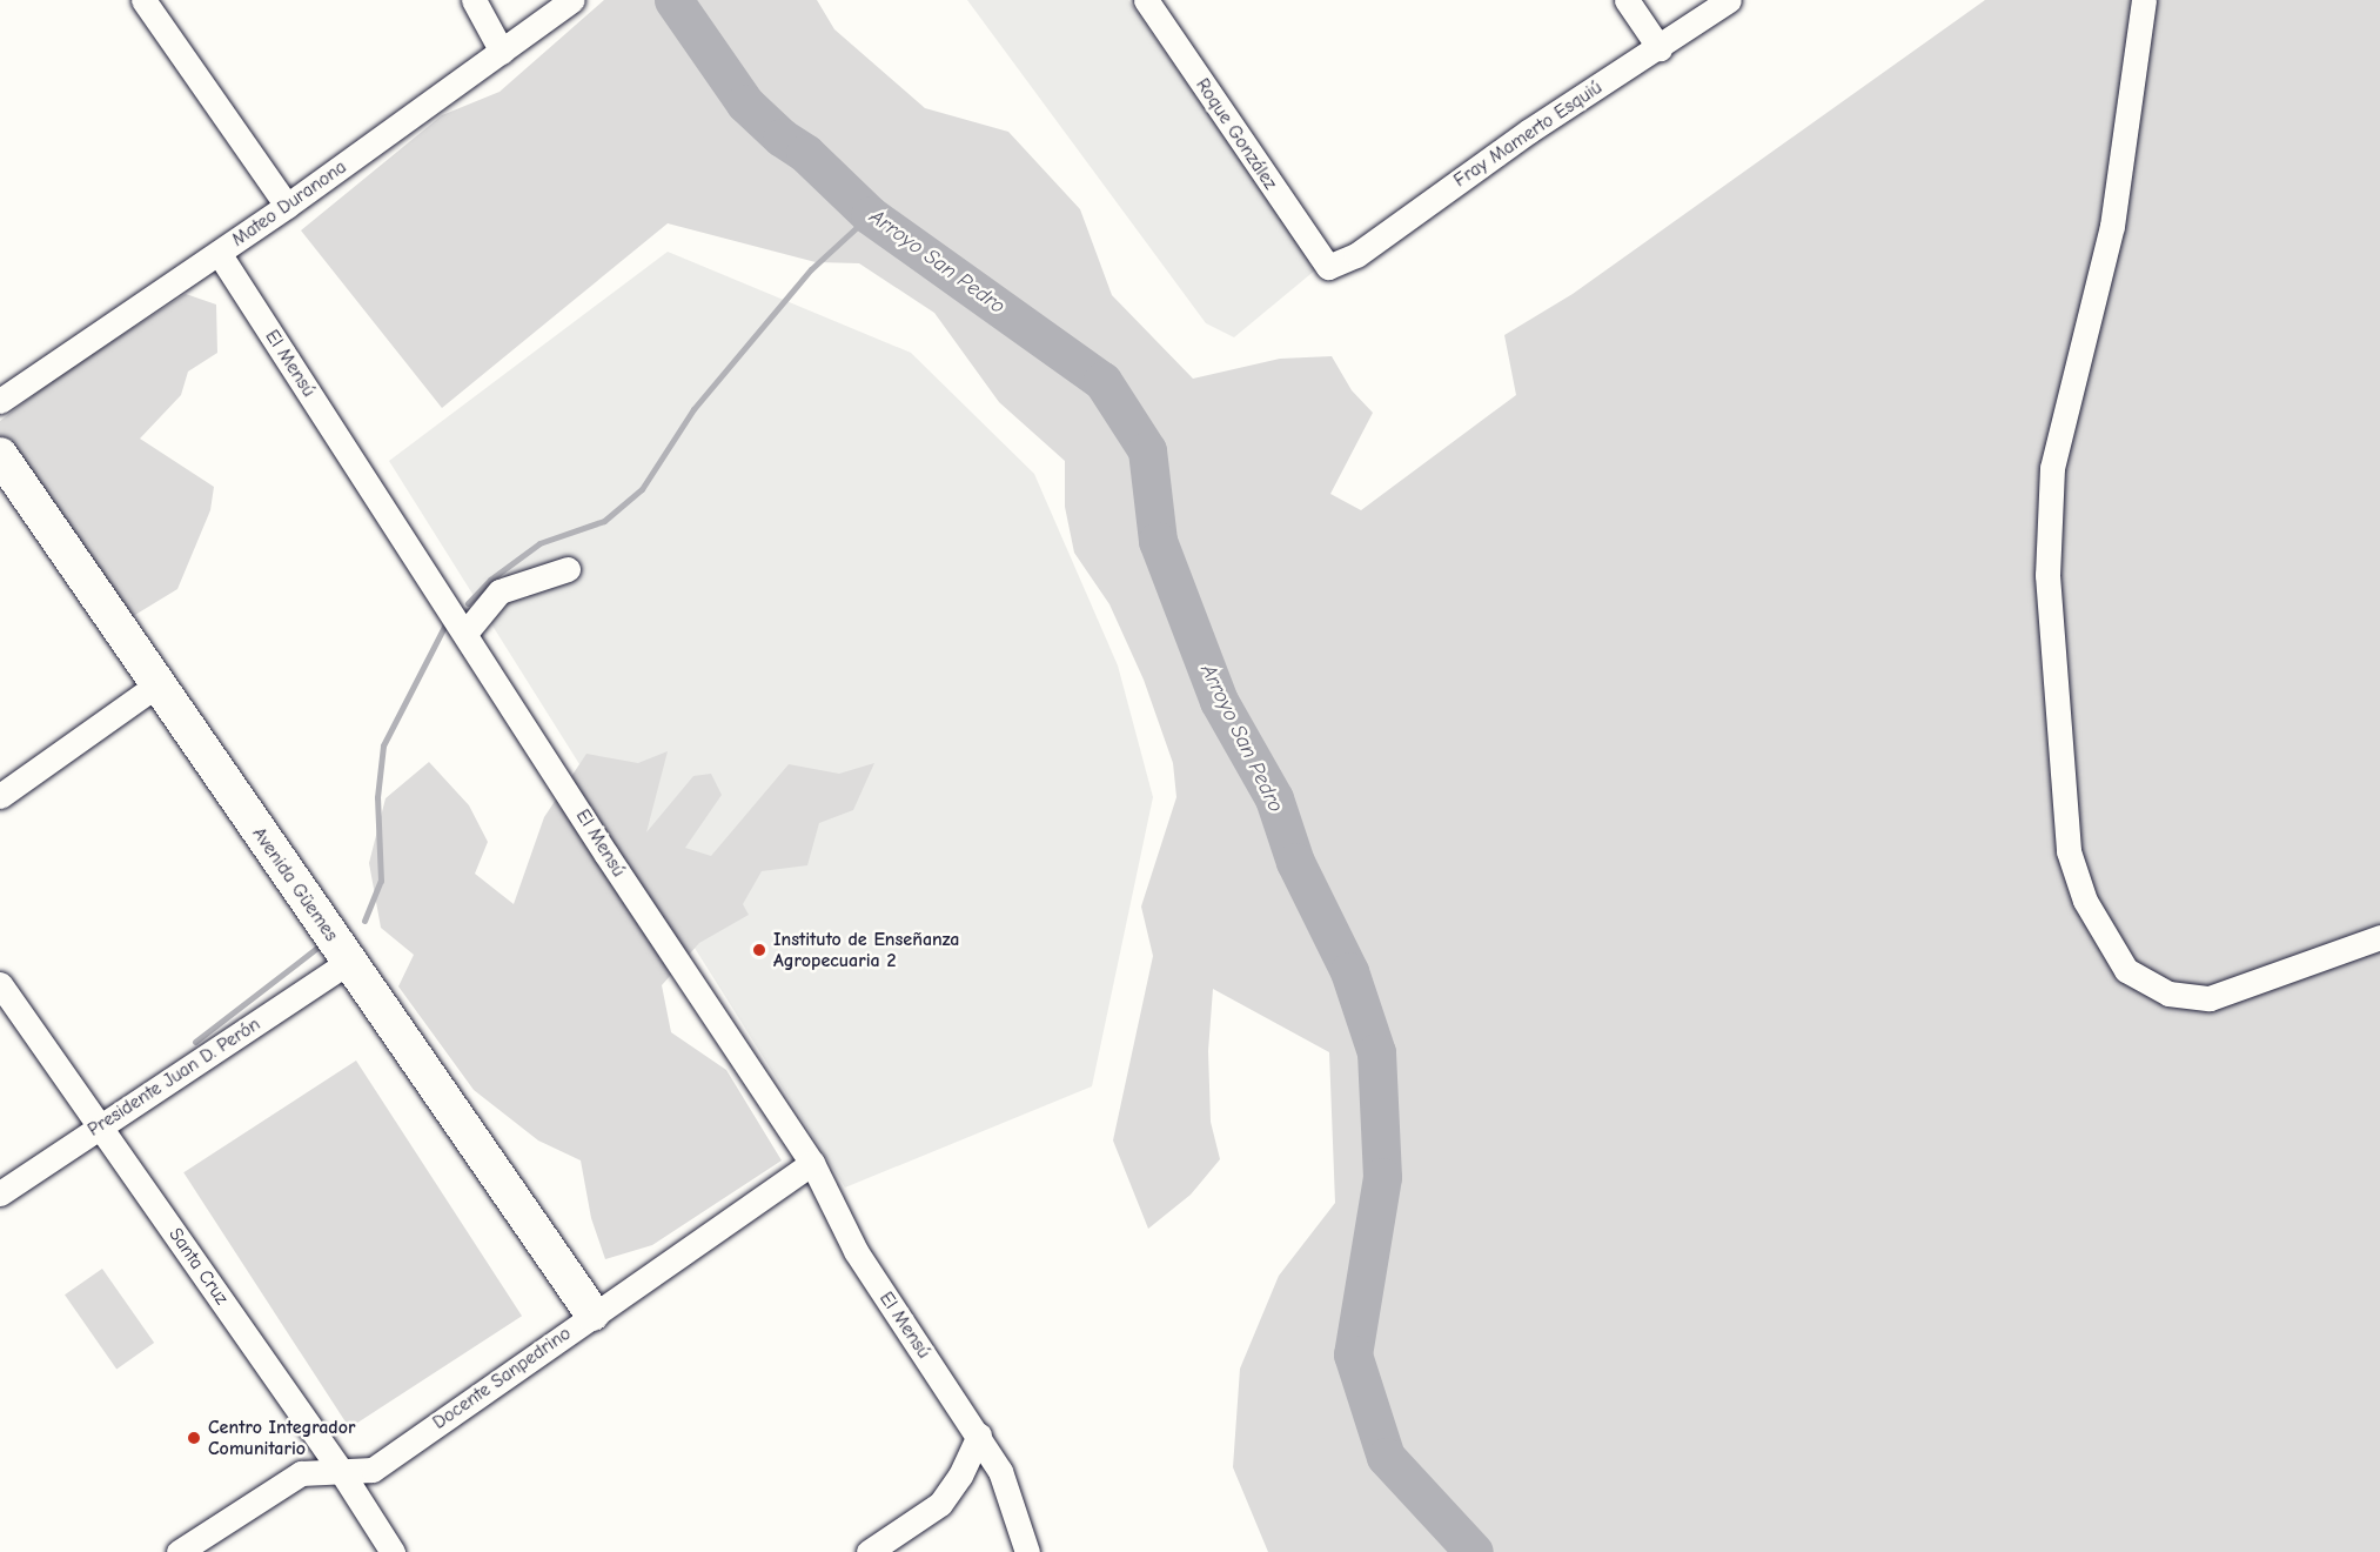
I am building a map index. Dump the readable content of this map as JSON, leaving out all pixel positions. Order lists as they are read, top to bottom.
{
  "streets": {
    "main road": ["Avenida Güemes"],
    "street": [
      "Roque González",
      "Fray Mamerto Esquiú",
      "Mateo Duranona",
      "El Mensú",
      "Presidente Juan D. Perón",
      "Santa Cruz",
      "Docente Sanpedrino"
    ]
  },
  "crossings": [
    ["Roque González", "Fray Mamerto Esquiú"],
    ["Mateo Duranona", "El Mensú"],
    ["El Mensú", "Docente Sanpedrino"],
    ["Avenida Güemes", "Presidente Juan D. Perón"],
    ["Avenida Güemes", "Docente Sanpedrino"],
    ["Presidente Juan D. Perón", "Santa Cruz"],
    ["Santa Cruz", "Docente Sanpedrino"]
  ],
  "water": ["Arroyo San Pedro"],
  "places": ["Instituto de Enseñanza Agropecuaria 2", "Centro Integrador Comunitario"]
}
